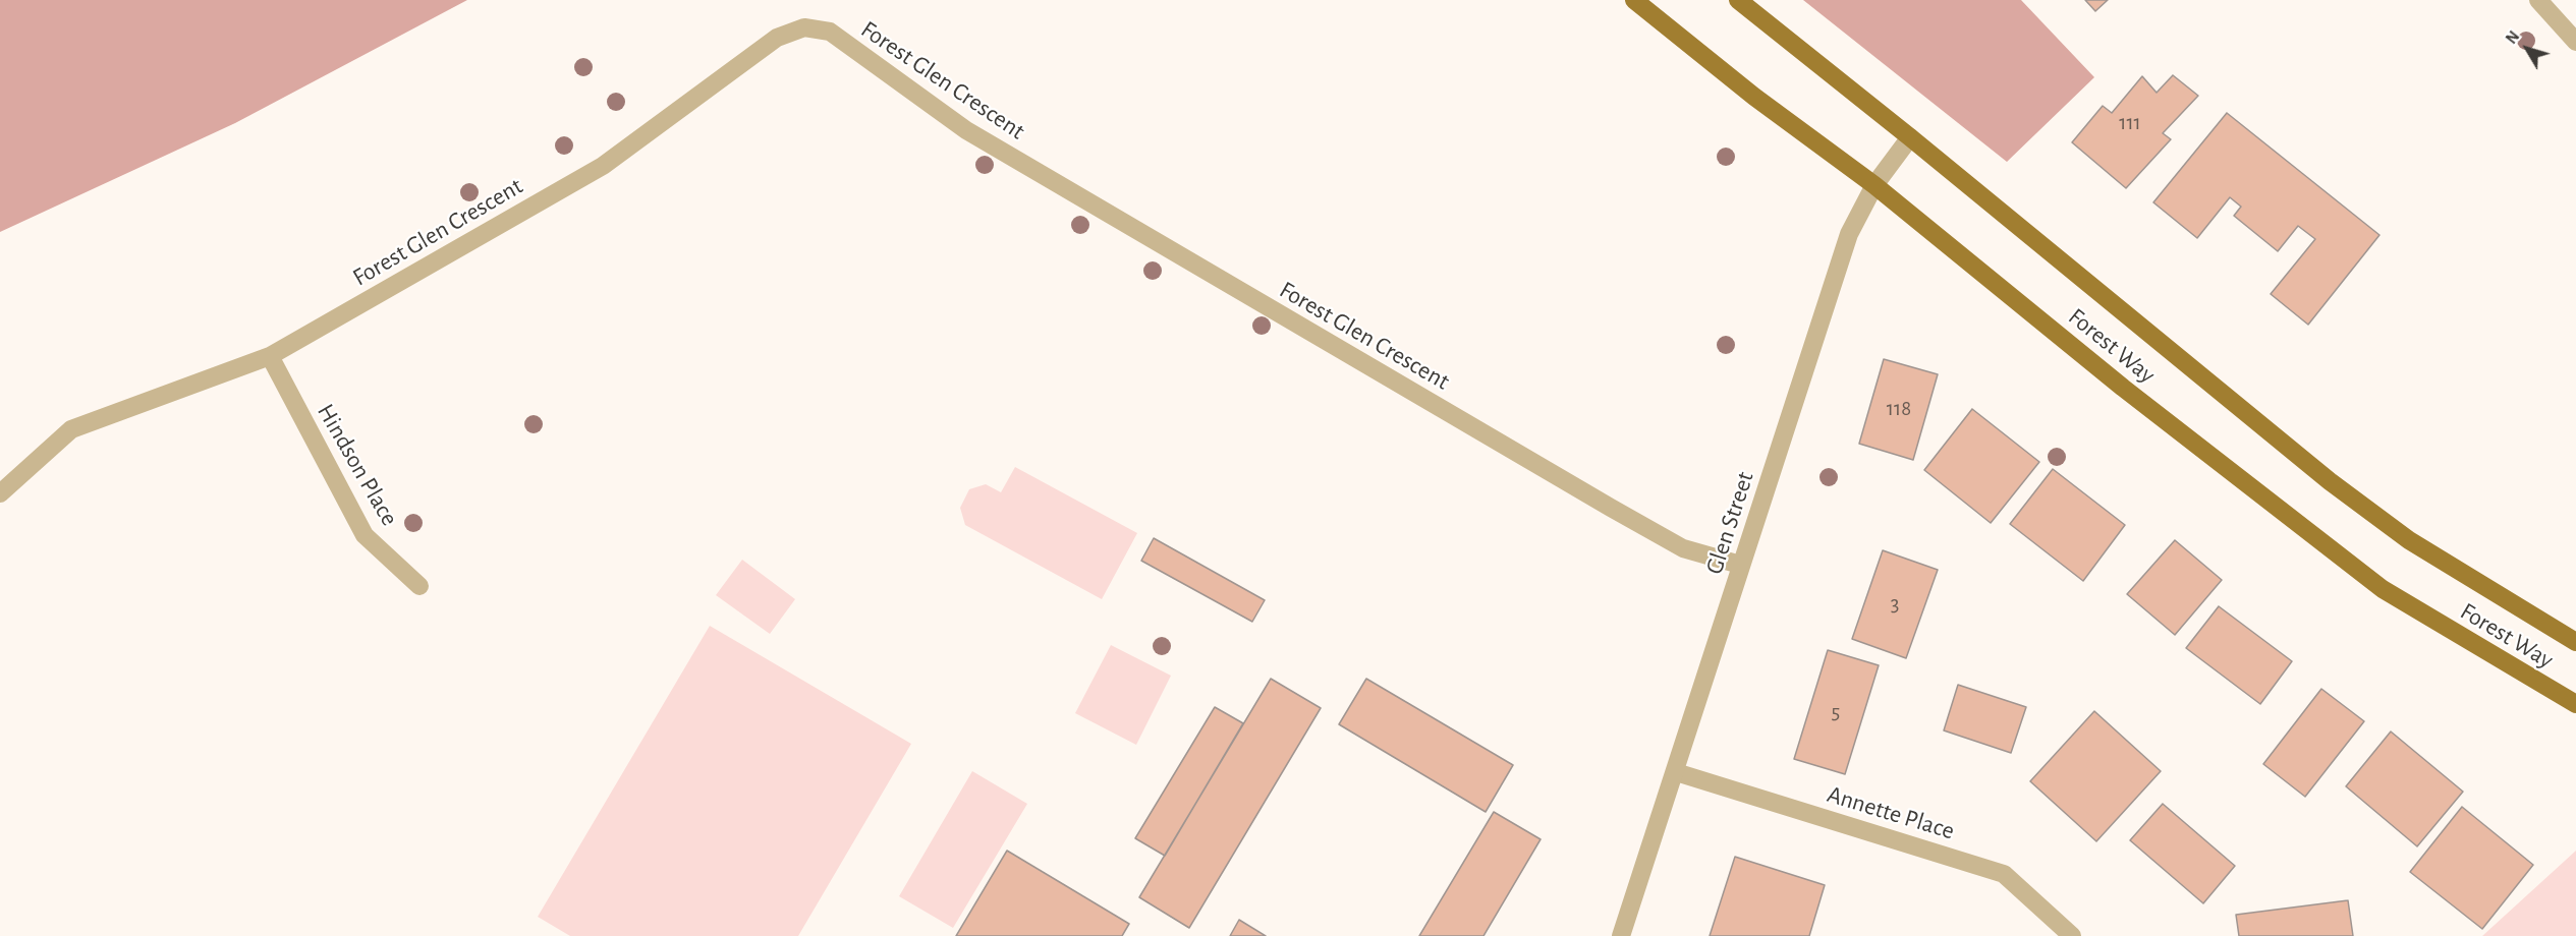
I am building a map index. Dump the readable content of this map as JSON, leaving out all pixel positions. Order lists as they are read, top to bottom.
{
  "streets": {
    "main road": ["Forest Way"],
    "street": [
      "Forest Glen Crescent",
      "Hindson Place",
      "Glen Street",
      "Annette Place"
    ]
  },
  "crossings": [
    ["Forest Glen Crescent", "Hindson Place"],
    ["Forest Glen Crescent", "Glen Street"],
    ["Forest Way", "Glen Street"],
    ["Glen Street", "Annette Place"]
  ],
  "house_numbers": [
    "111",
    "118",
    "3",
    "5"
  ],
  "north": "top left"
}
